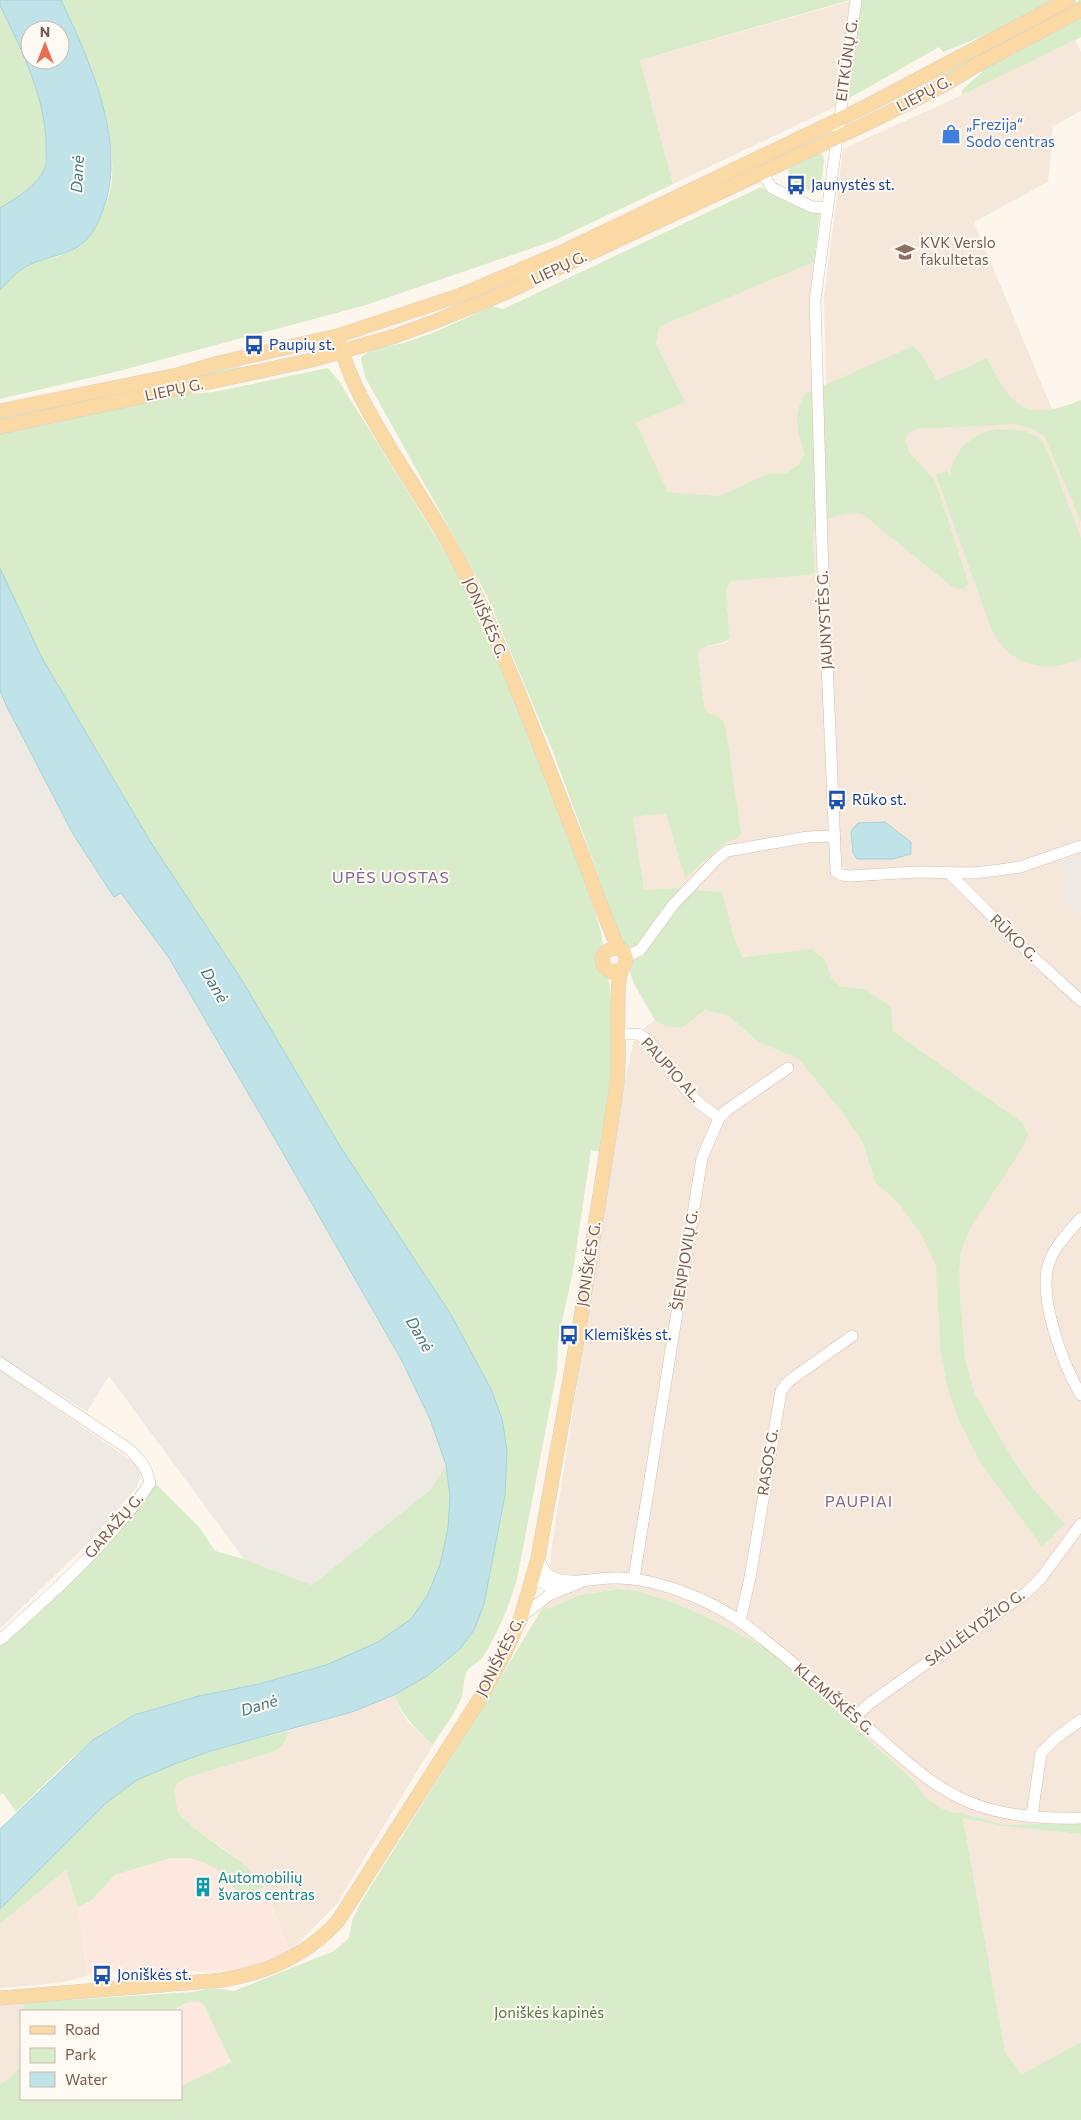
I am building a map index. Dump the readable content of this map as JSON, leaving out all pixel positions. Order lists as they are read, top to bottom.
{
  "streets": {
    "main road": ["LIEPŲ G.", "JONIŠKĖS G."],
    "street": [
      "EITKŪNŲ G.",
      "JAUNYSTĖS G.",
      "RŪKO G.",
      "PAUPIO AL.",
      "ŠIENPJOVIŲ G.",
      "RASOS G.",
      "GARAŽŲ G.",
      "SAULĖLYDŽIO G.",
      "KLEMIŠKĖS G."
    ]
  },
  "crossings": [
    ["EITKŪNŲ G.", "LIEPŲ G."],
    ["EITKŪNŲ G.", "JAUNYSTĖS G."],
    ["LIEPŲ G.", "JONIŠKĖS G."],
    ["LIEPŲ G.", "JAUNYSTĖS G."],
    ["JONIŠKĖS G.", "PAUPIO AL."],
    ["JONIŠKĖS G.", "KLEMIŠKĖS G."],
    ["JAUNYSTĖS G.", "RŪKO G."],
    ["PAUPIO AL.", "ŠIENPJOVIŲ G."],
    ["ŠIENPJOVIŲ G.", "KLEMIŠKĖS G."],
    ["RASOS G.", "KLEMIŠKĖS G."],
    ["SAULĖLYDŽIO G.", "KLEMIŠKĖS G."]
  ],
  "districts": ["UPĖS UOSTAS", "PAUPIAI"],
  "water": ["Danė"],
  "parks": ["Joniškės kapinės"],
  "places": {
    "shop": ["„Frezija“ Sodo centras"],
    "bus stop": [
      "Jaunystės st.",
      "Paupių st.",
      "Rūko st.",
      "Klemiškės st.",
      "Joniškės st."
    ],
    "school or university": ["KVK Verslo fakultetas"],
    "building": ["Automobilių švaros centras"]
  },
  "legend": ["Road", "Park", "Water"],
  "north": "top"
}
